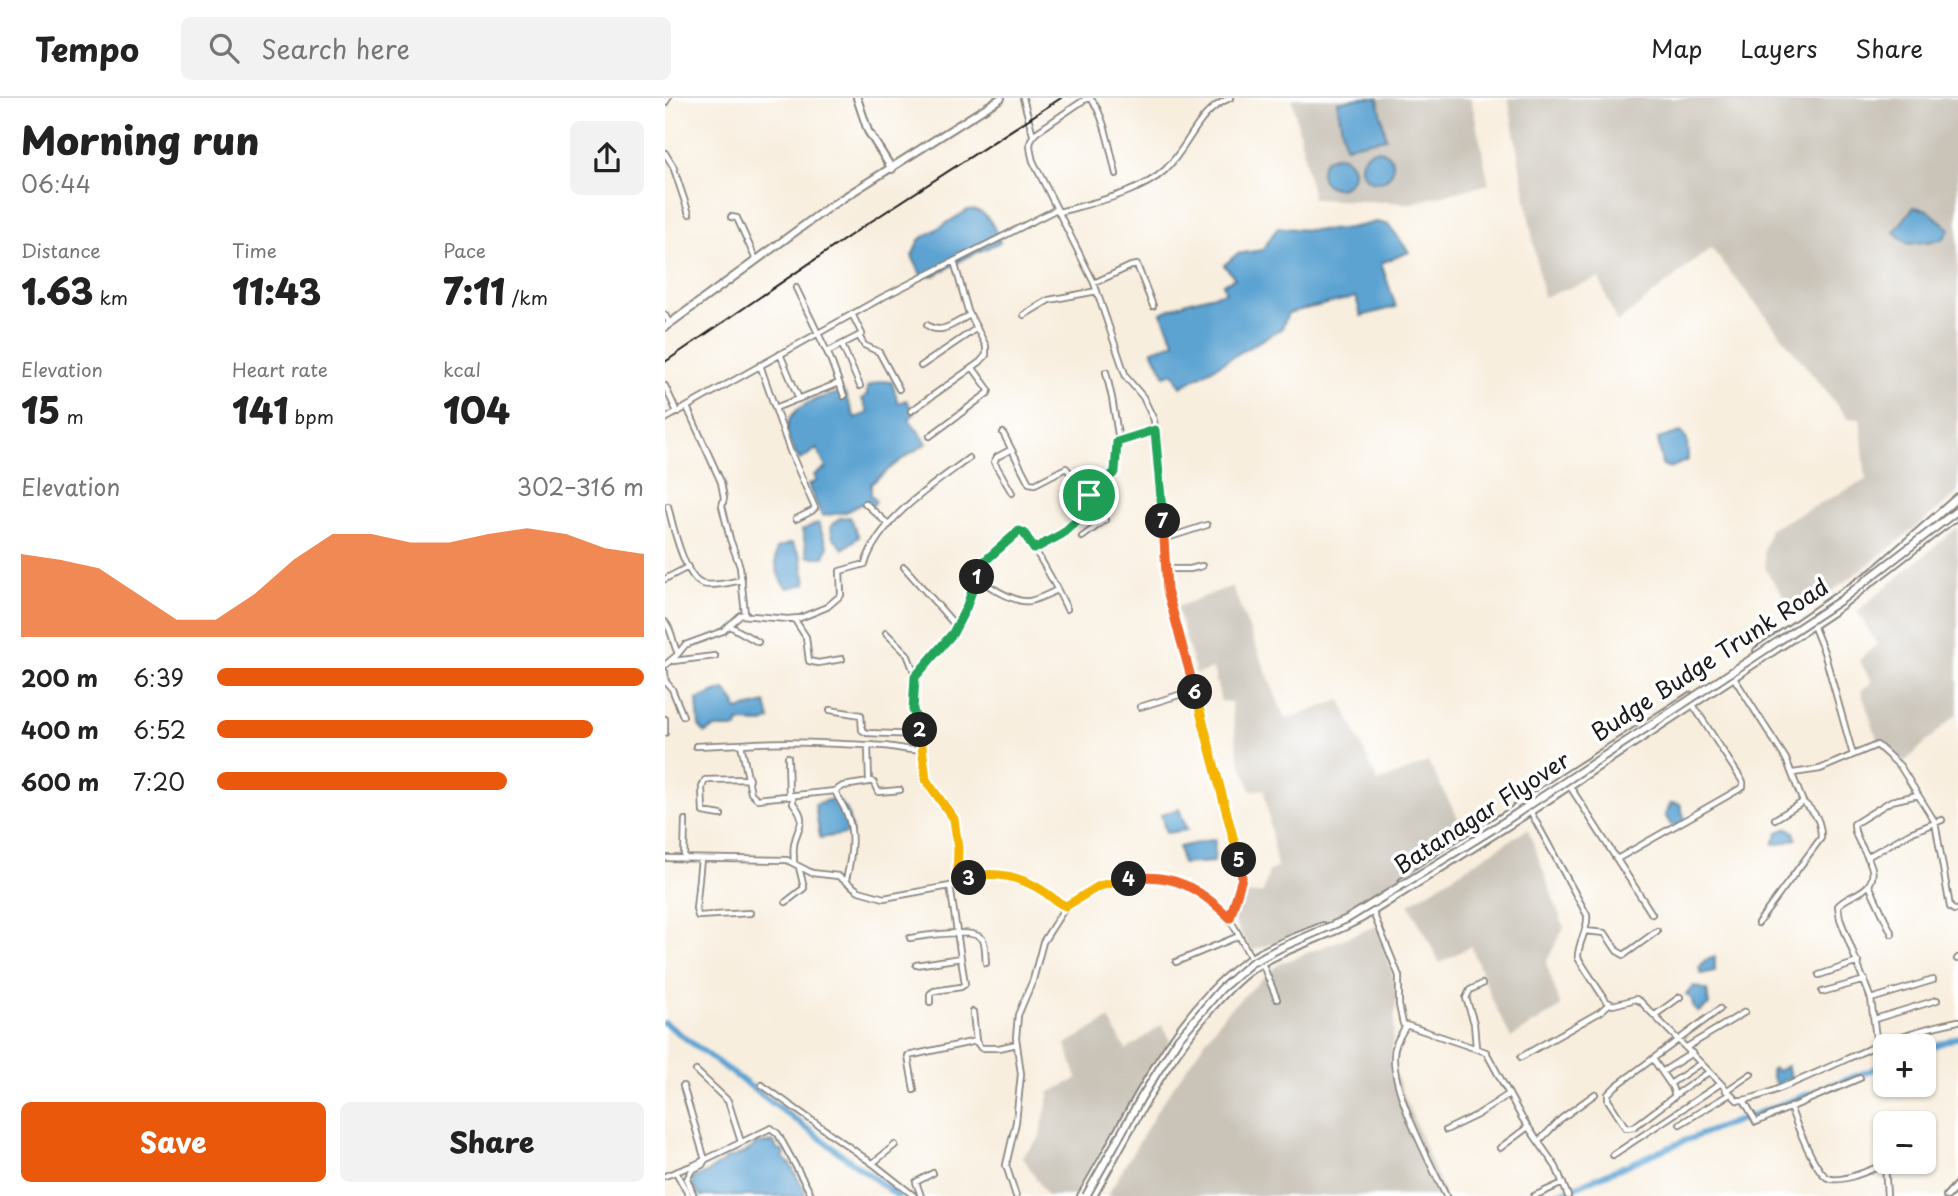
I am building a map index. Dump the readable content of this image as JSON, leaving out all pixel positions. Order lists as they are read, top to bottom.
{
  "streets": {
    "street": ["Budge Budge Trunk Road", "Batanagar Flyover"]
  },
  "crossings": [
    ["Budge Budge Trunk Road", "Batanagar Flyover"]
  ],
  "page": {
    "header": "Tempo",
    "search": "Search here",
    "nav": ["Map", "Layers", "Share"],
    "heading": ["Morning run", "06:44"],
    "stats": [
      ["Distance", "1.63 km"],
      ["Time", "11:43"],
      ["Pace", "7:11 /km"],
      ["Elevation", "15 m"],
      ["Heart rate", "141 bpm"],
      ["kcal", "104"]
    ],
    "chart": ["Elevation", "302–316 m"],
    "pins": [
      "7",
      "1",
      "6",
      "2",
      "5",
      "3",
      "4"
    ],
    "list": [
      {
        "name": "200 m",
        "note": "6:39"
      },
      {
        "name": "400 m",
        "note": "6:52"
      },
      {
        "name": "600 m",
        "note": "7:20"
      }
    ],
    "map_buttons": ["+", "−"],
    "buttons": ["Save", "Share"]
  }
}
